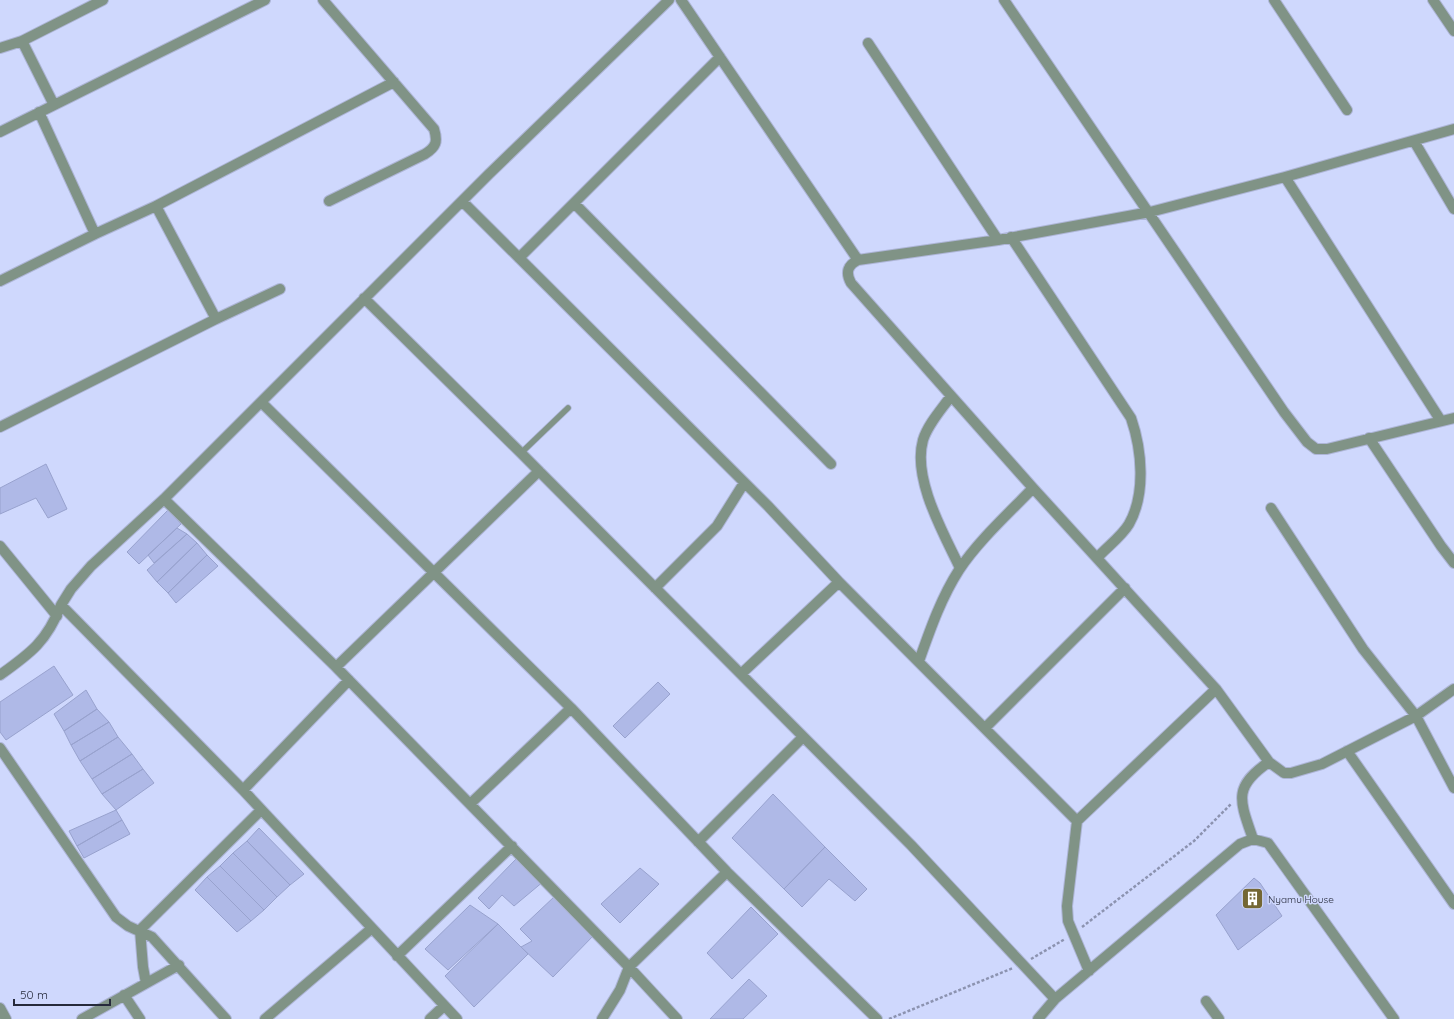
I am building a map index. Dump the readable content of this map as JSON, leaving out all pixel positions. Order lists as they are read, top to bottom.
{
  "places": {
    "building": ["Nyamu House"]
  },
  "scale_bar": "50 m"
}
